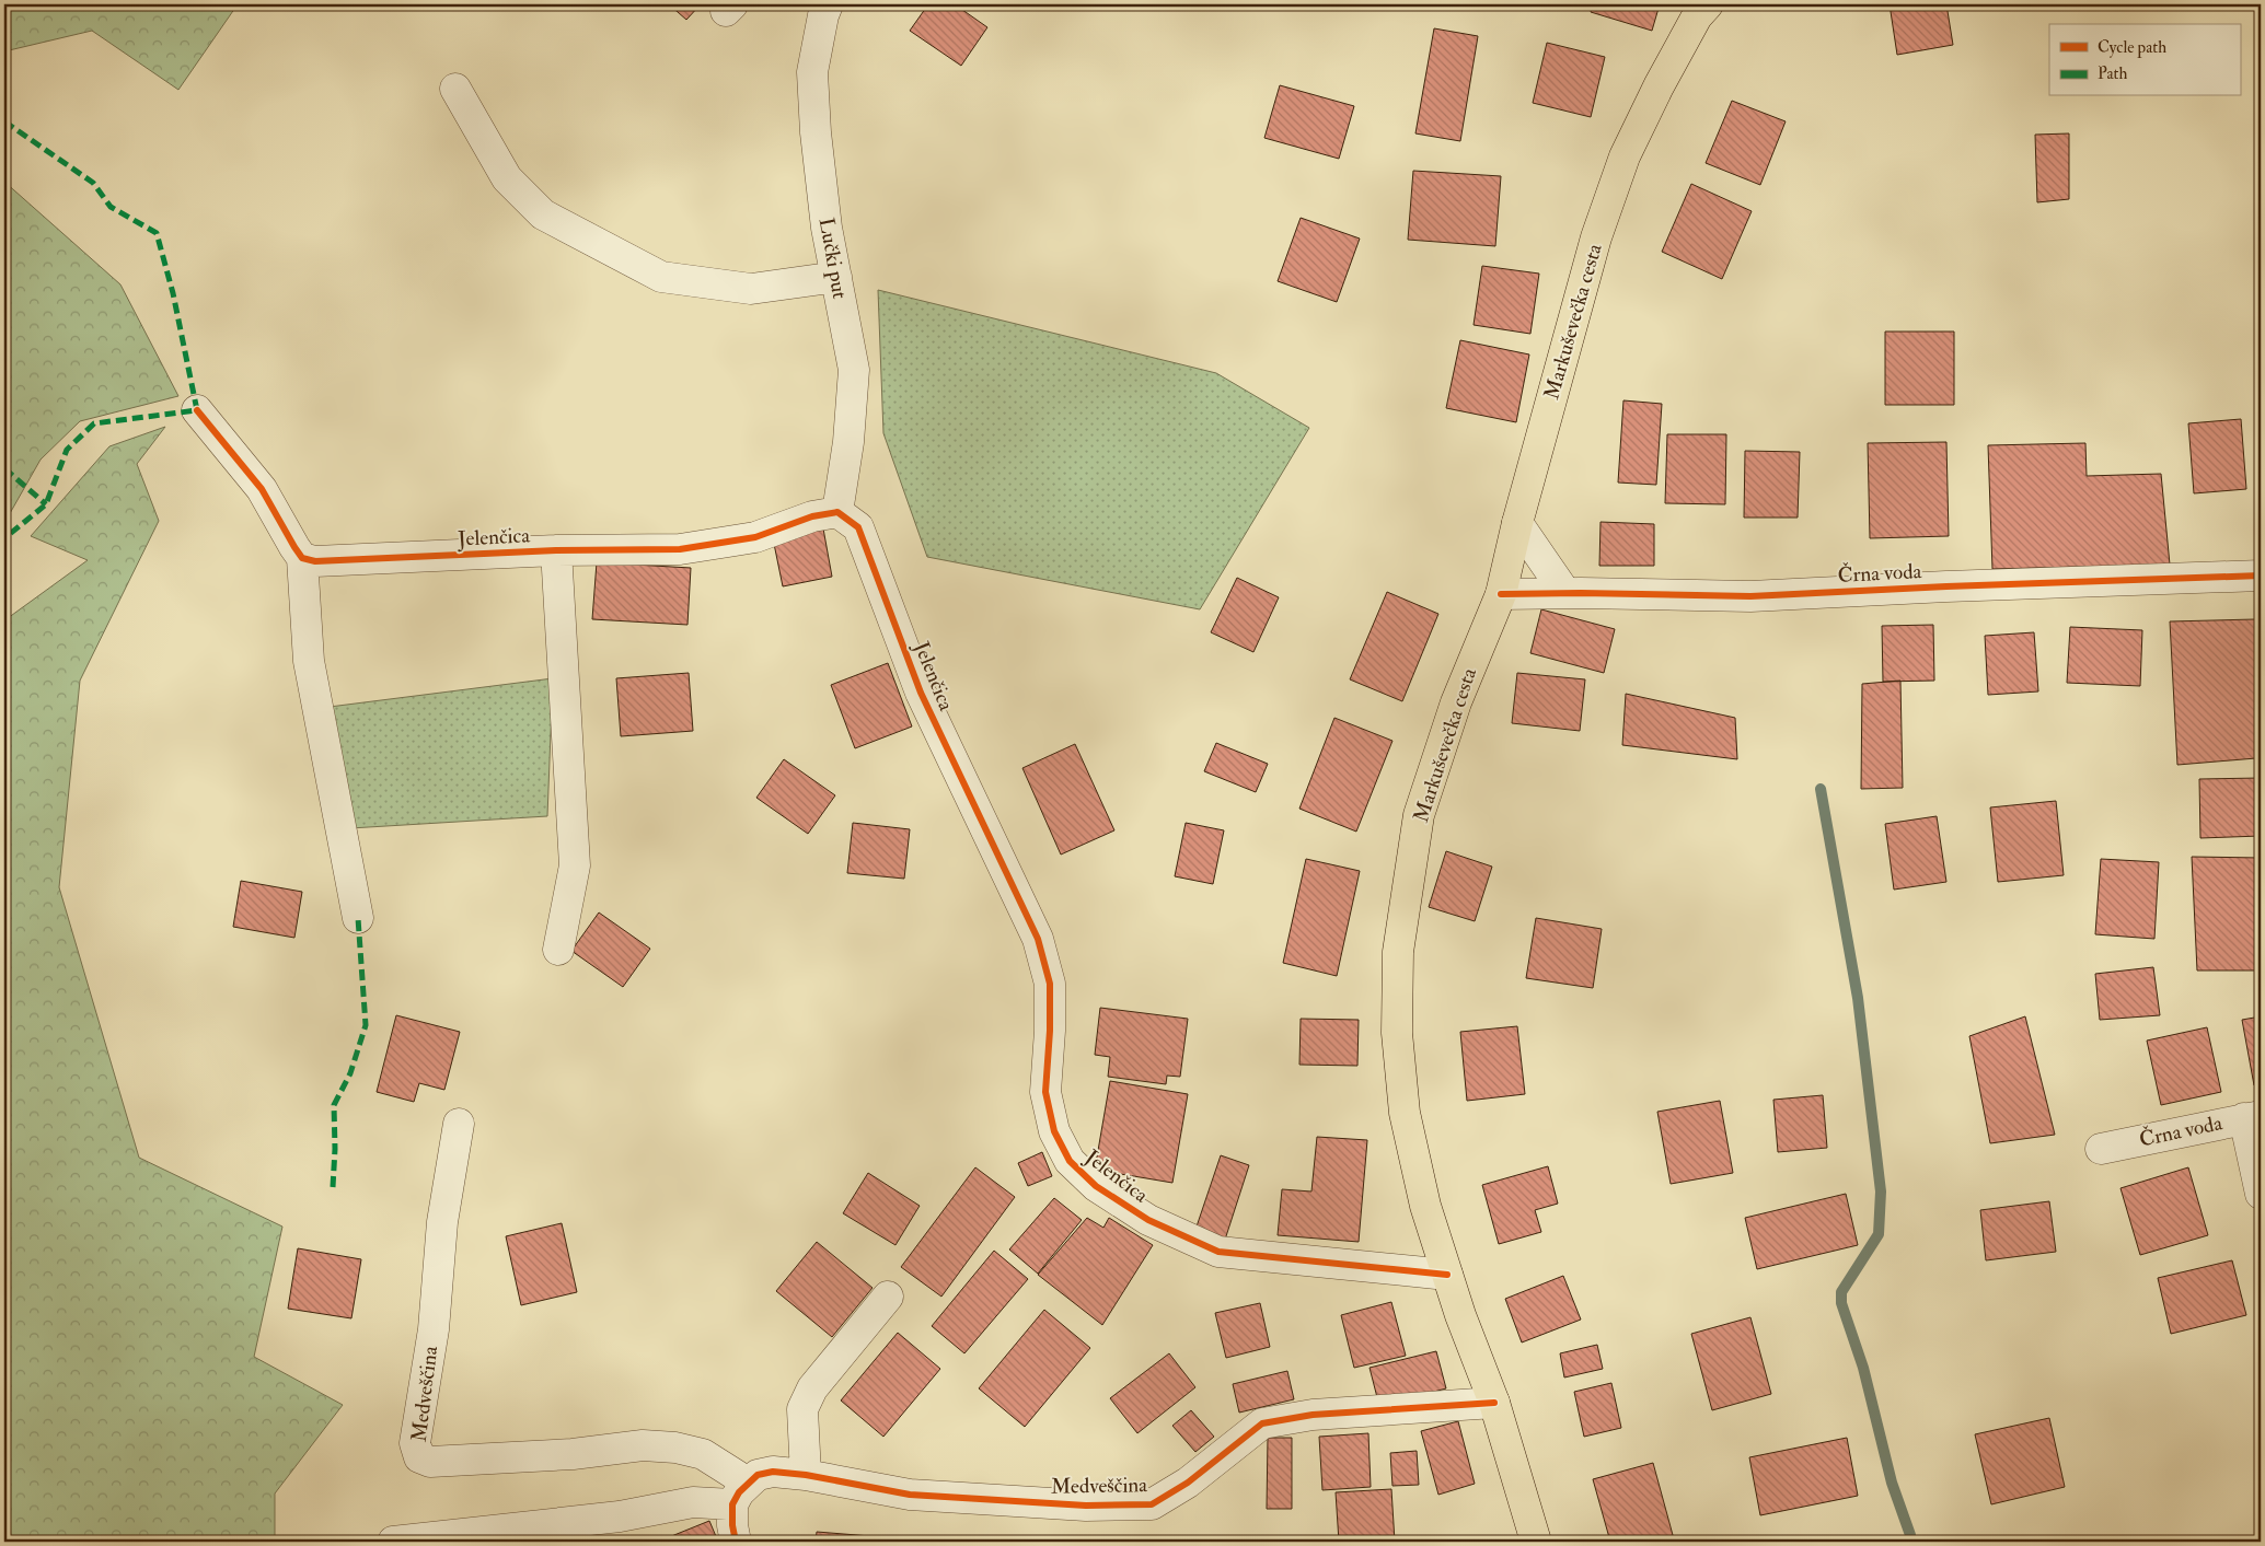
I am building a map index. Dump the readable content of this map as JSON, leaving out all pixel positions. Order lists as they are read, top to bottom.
{
  "streets": {
    "main road": ["Markuševečka cesta"],
    "street": [
      "Lučki put",
      "Jelenčica",
      "Črna voda",
      "Medveščina"
    ]
  },
  "crossings": [
    ["Lučki put", "Jelenčica"],
    ["Markuševečka cesta", "Jelenčica"],
    ["Markuševečka cesta", "Črna voda"],
    ["Markuševečka cesta", "Medveščina"]
  ],
  "legend": ["Cycle path", "Path"]
}
